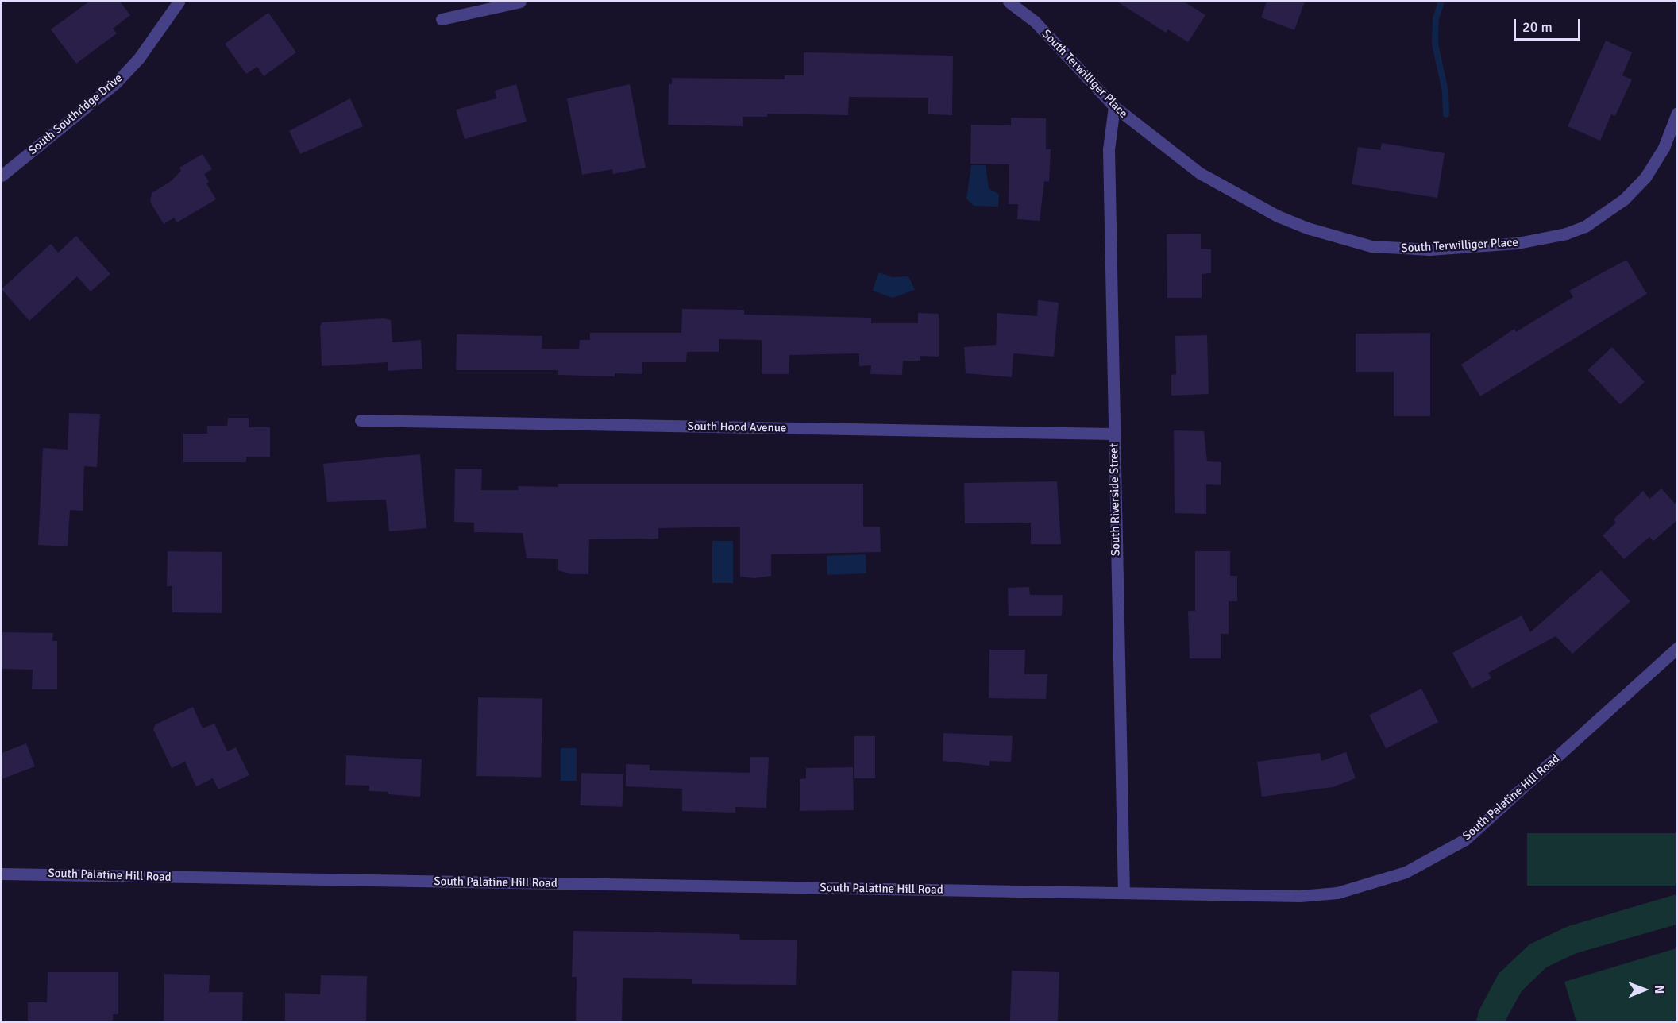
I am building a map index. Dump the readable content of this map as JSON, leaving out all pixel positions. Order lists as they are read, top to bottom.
{
  "streets": {
    "street": [
      "South Terwilliger Place",
      "South Southridge Drive",
      "South Hood Avenue",
      "South Riverside Street",
      "South Palatine Hill Road"
    ]
  },
  "crossings": [
    ["South Terwilliger Place", "South Riverside Street"],
    ["South Hood Avenue", "South Riverside Street"],
    ["South Riverside Street", "South Palatine Hill Road"]
  ],
  "scale_bar": "20 m",
  "north": "right"
}
